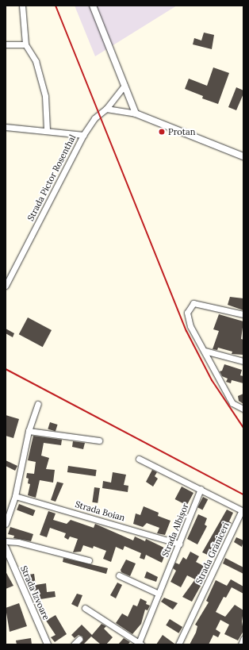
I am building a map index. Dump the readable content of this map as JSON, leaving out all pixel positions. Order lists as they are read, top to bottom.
{
  "streets": {
    "street": [
      "Strada Pictor Rosenthal",
      "Strada Boian",
      "Strada Albișor",
      "Strada Grăniceri",
      "Strada Izvoare"
    ]
  },
  "crossings": [
    ["Strada Boian", "Strada Albișor"],
    ["Strada Albișor", "Strada Grăniceri"]
  ],
  "places": ["Protan"]
}
